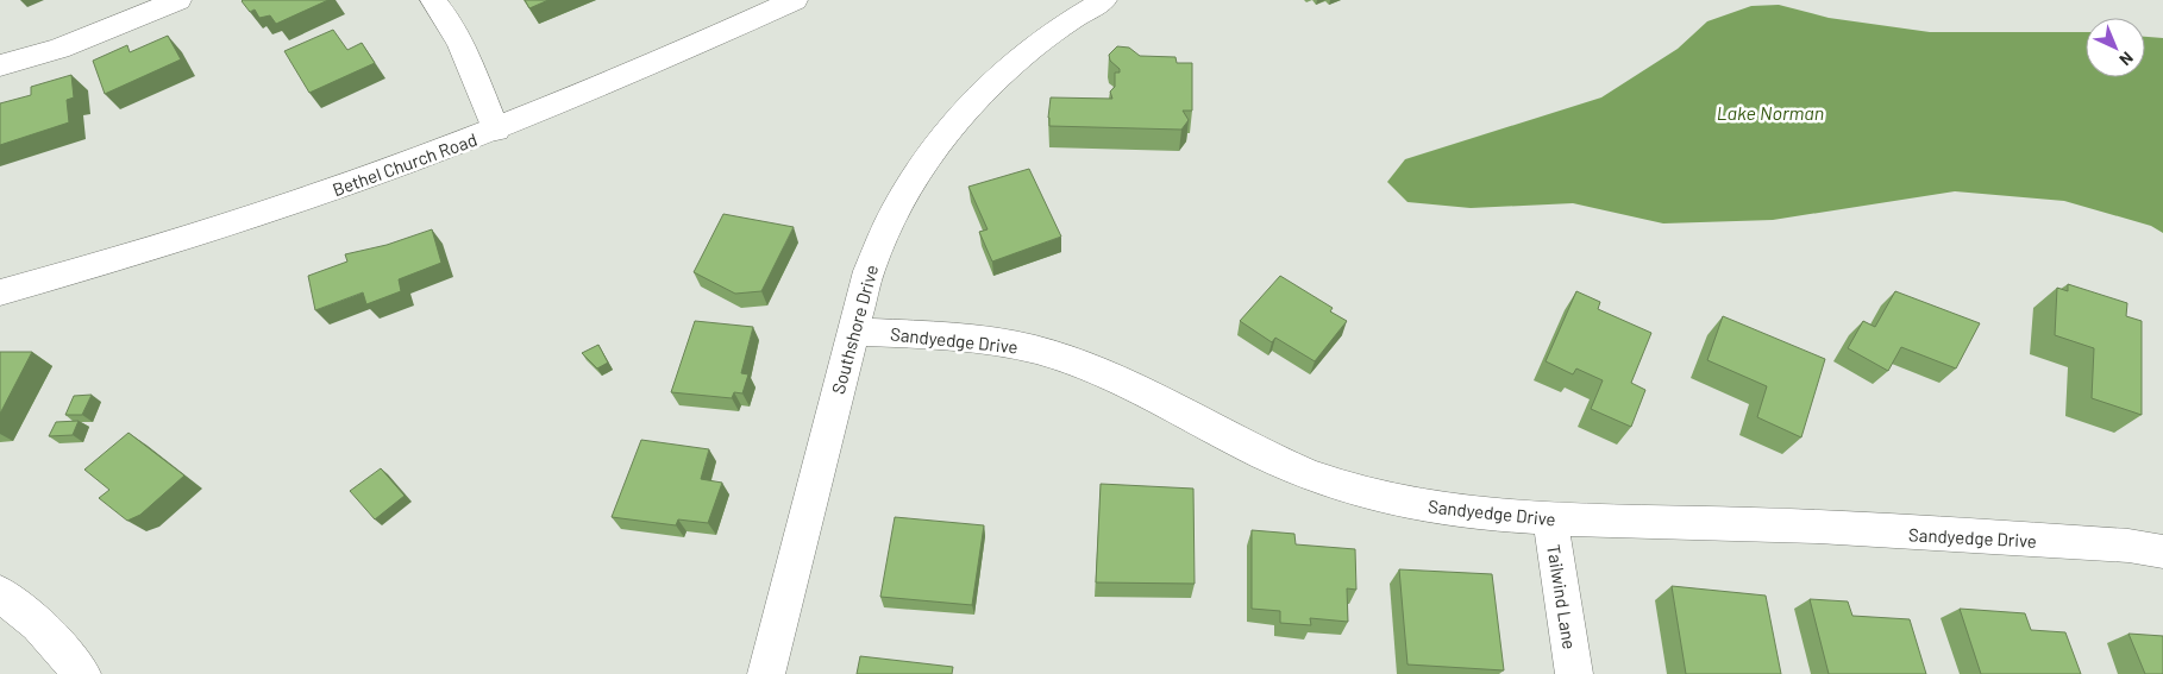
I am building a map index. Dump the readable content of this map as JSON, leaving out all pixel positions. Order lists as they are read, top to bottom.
{
  "streets": {
    "street": [
      "Bethel Church Road",
      "Southshore Drive",
      "Sandyedge Drive",
      "Tailwind Lane"
    ]
  },
  "crossings": [
    ["Southshore Drive", "Sandyedge Drive"],
    ["Sandyedge Drive", "Tailwind Lane"]
  ],
  "water": ["Lake Norman"],
  "north": "bottom right"
}
